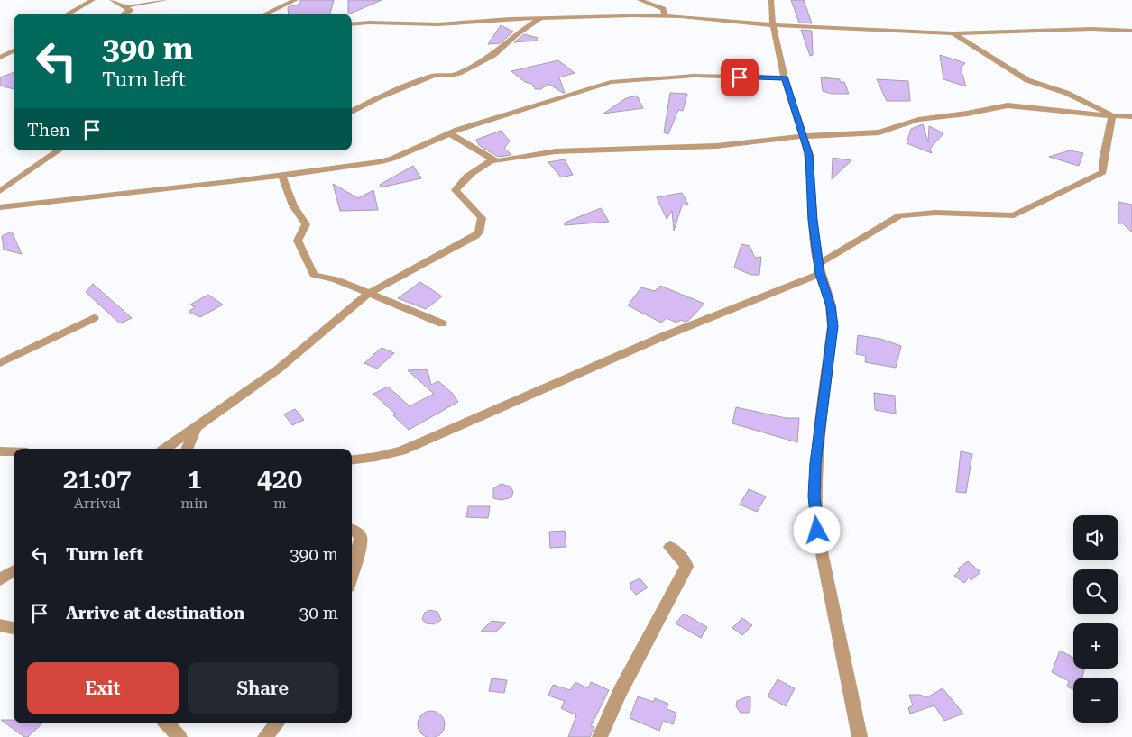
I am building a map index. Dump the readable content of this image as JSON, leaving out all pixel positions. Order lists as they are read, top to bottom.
{
  "page": {
    "turn": ["390 m", "Turn left"],
    "then": "Then",
    "eta": [
      "21:07",
      "Arrival",
      "1",
      "min",
      "420",
      "m"
    ],
    "map_buttons": ["+", "−"],
    "list": [
      {
        "name": "Turn left",
        "value": "390 m"
      },
      {
        "name": "Arrive at destination",
        "value": "30 m"
      }
    ],
    "buttons": ["Exit", "Share"]
  }
}
